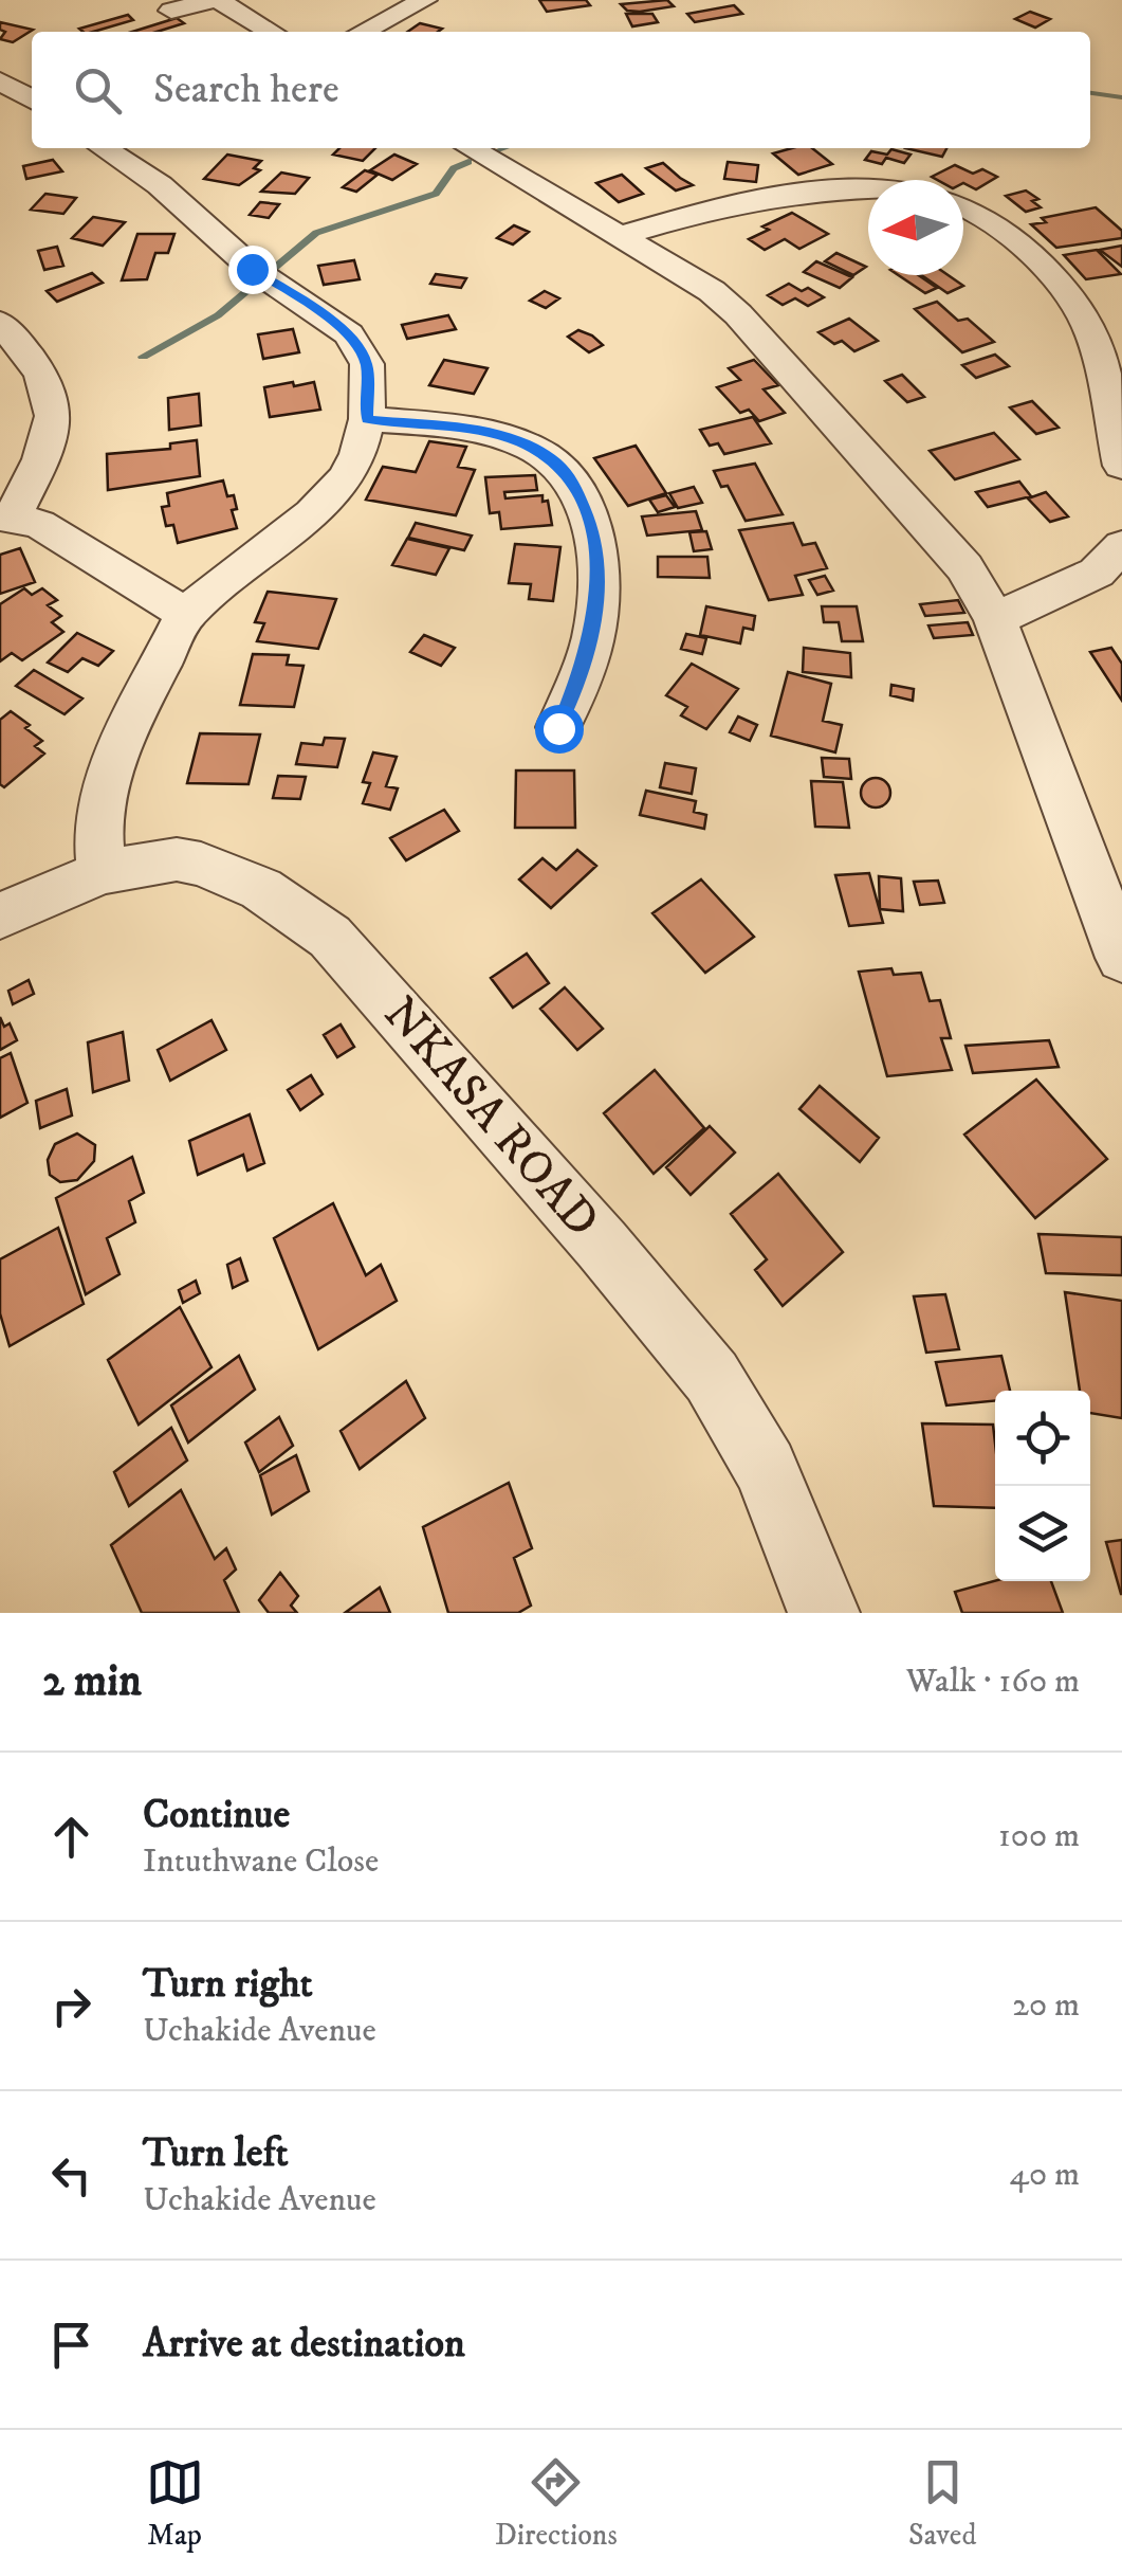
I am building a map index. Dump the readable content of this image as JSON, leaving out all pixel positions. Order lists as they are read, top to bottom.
{
  "streets": {
    "street": ["NKASA ROAD"]
  },
  "north": "left",
  "page": {
    "search": "Search here",
    "heading": ["2 min", "Walk · 160 m"],
    "list": [
      ["Continue", "Intuthwane Close", "100 m"],
      ["Turn right", "Uchakide Avenue", "20 m"],
      ["Turn left", "Uchakide Avenue", "40 m"],
      "Arrive at destination"
    ],
    "nav": ["Map", "Directions", "Saved"]
  }
}
